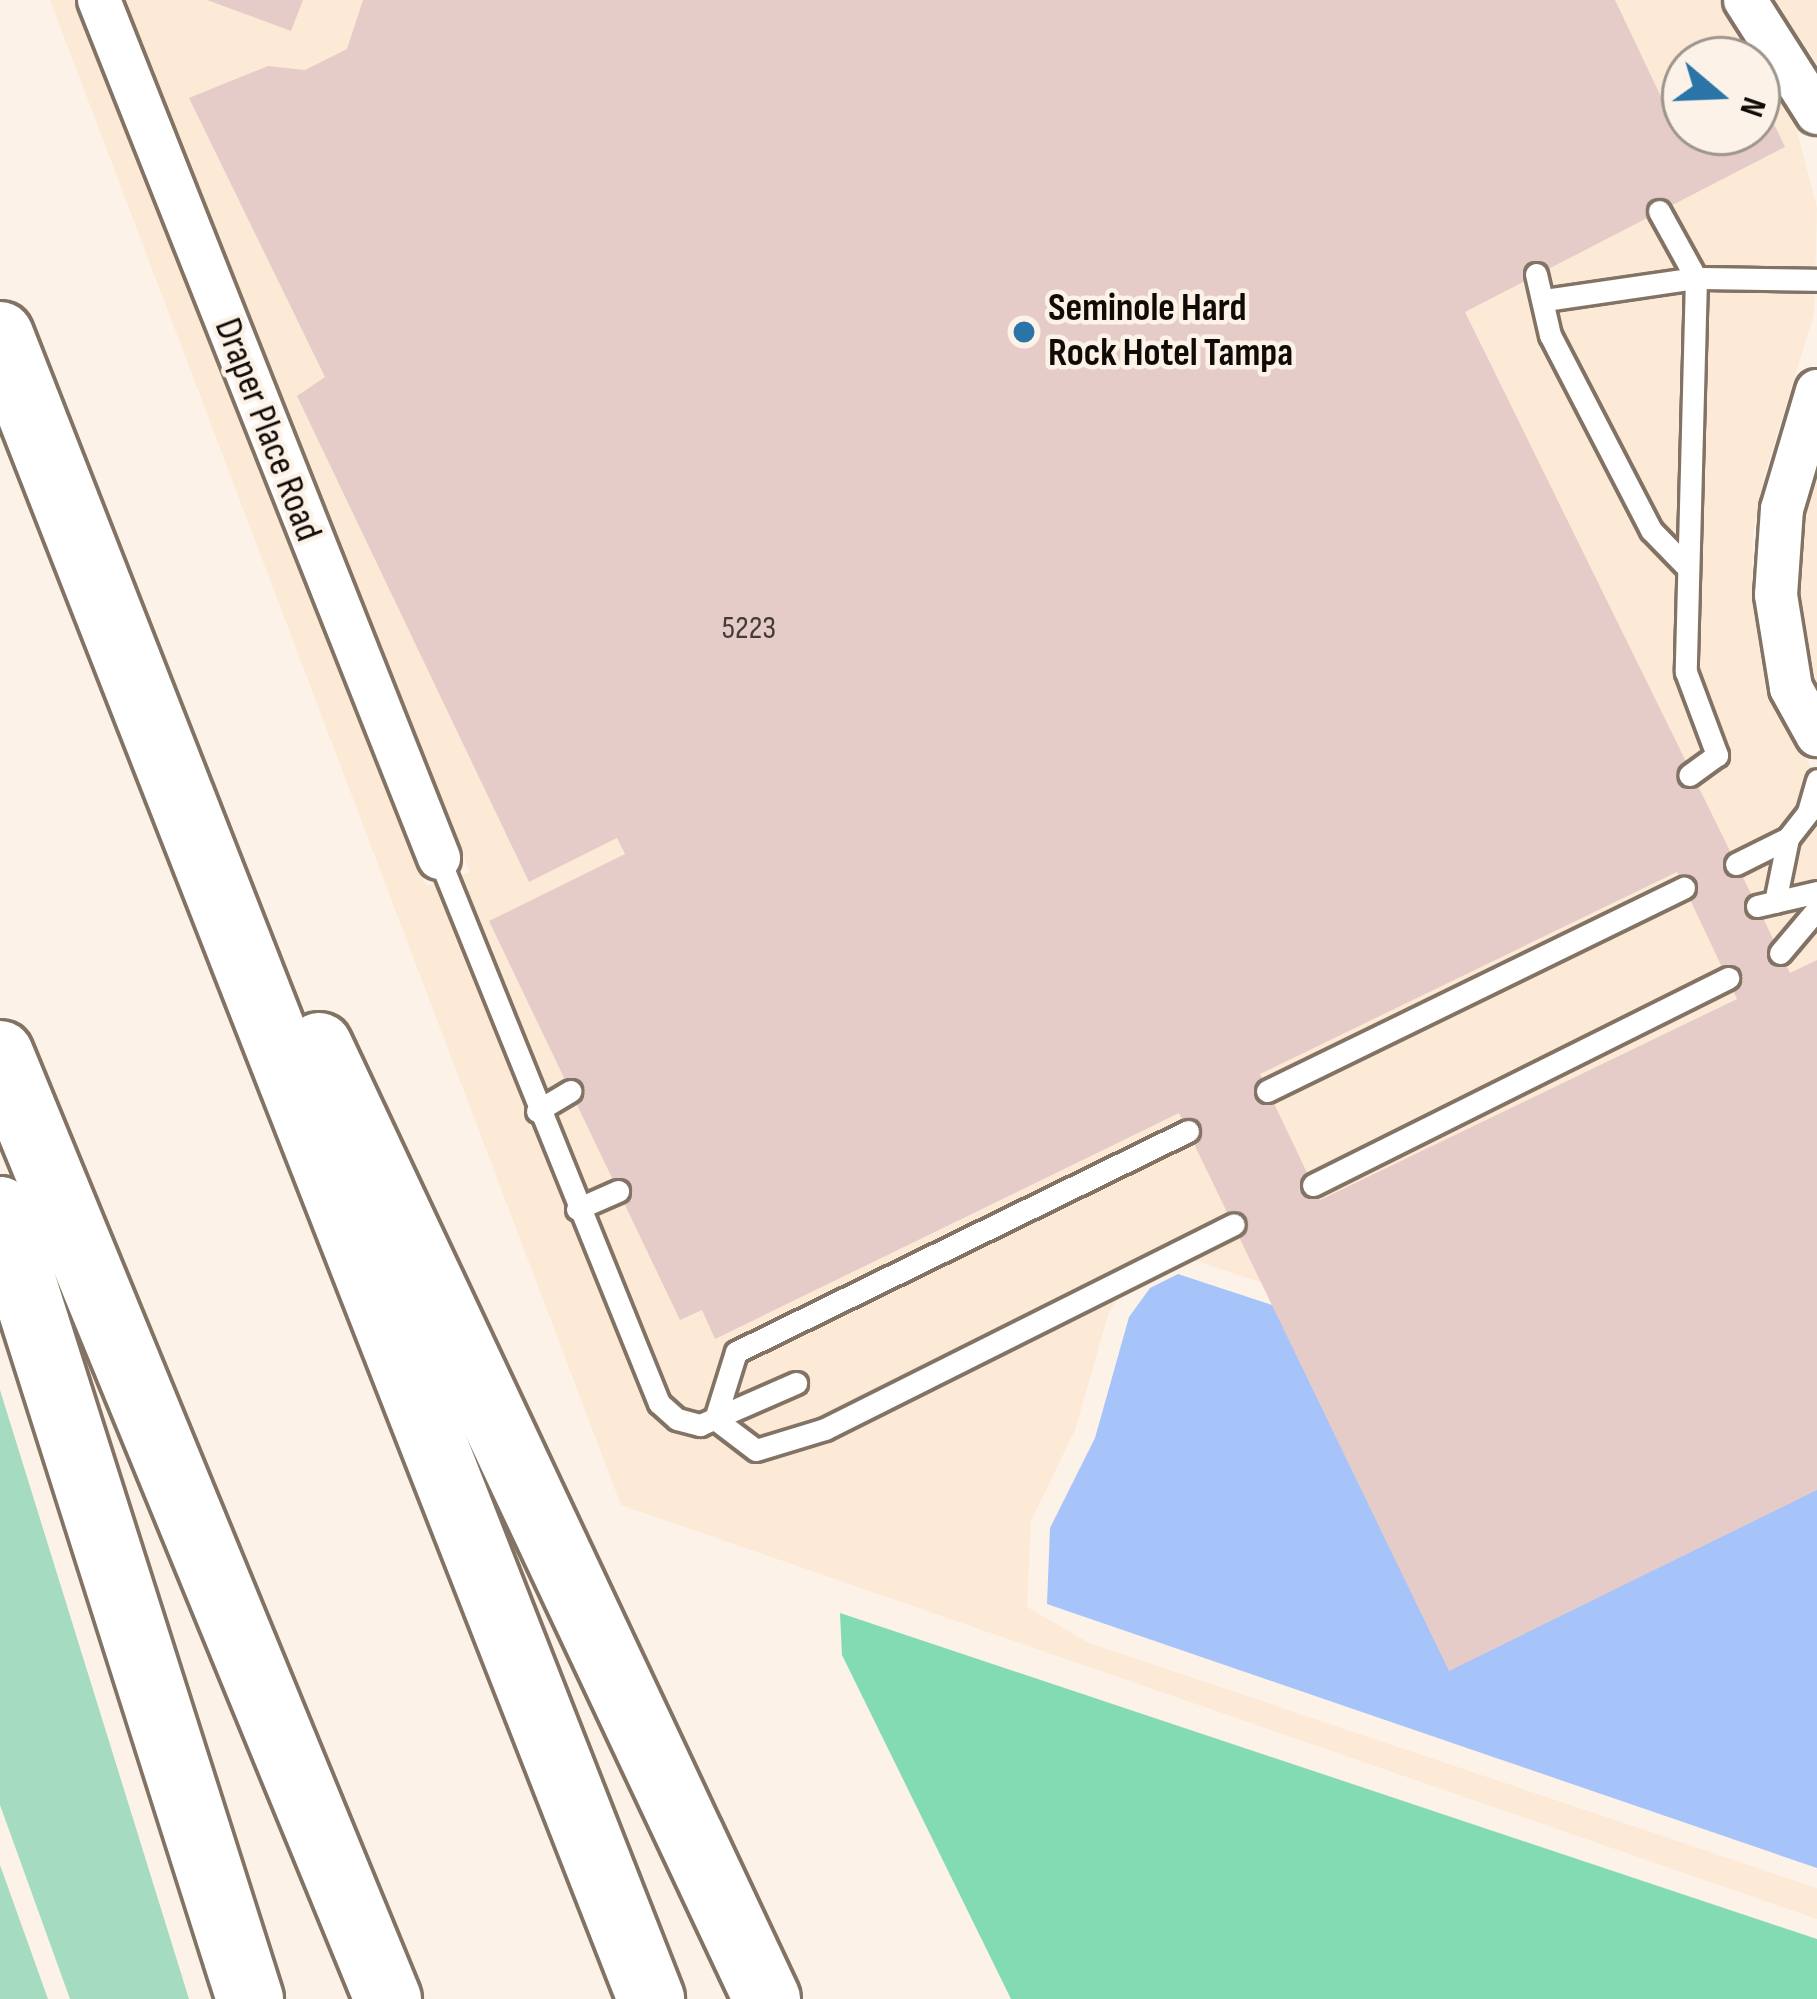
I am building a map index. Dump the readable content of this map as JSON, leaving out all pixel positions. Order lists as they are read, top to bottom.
{
  "streets": {
    "street": ["Draper Place Road"]
  },
  "places": ["Seminole Hard Rock Hotel Tampa"],
  "house_numbers": ["5223"],
  "north": "right"
}
